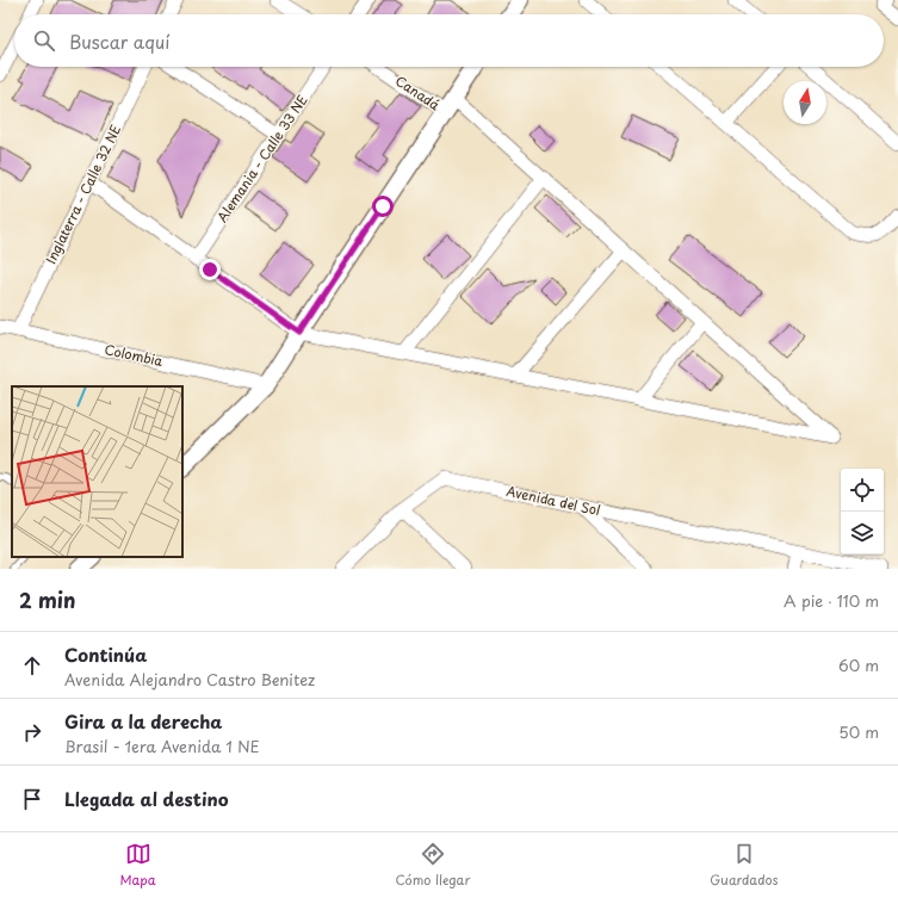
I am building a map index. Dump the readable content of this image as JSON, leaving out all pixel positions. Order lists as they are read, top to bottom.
{
  "streets": {
    "street": [
      "Canadá",
      "Alemania - Calle 33 NE",
      "Inglaterra - Calle 32 NE",
      "Colombia",
      "Avenida del Sol"
    ]
  },
  "crossings": [
    ["Inglaterra - Calle 32 NE", "Colombia"]
  ],
  "north": "top",
  "page": {
    "search": "Buscar aquí",
    "heading": ["2 min", "A pie · 110 m"],
    "list": [
      ["Continúa", "Avenida Alejandro Castro Benitez", "60 m"],
      ["Gira a la derecha", "Brasil - 1era Avenida 1 NE", "50 m"],
      "Llegada al destino"
    ],
    "nav": ["Mapa", "Cómo llegar", "Guardados"]
  }
}
